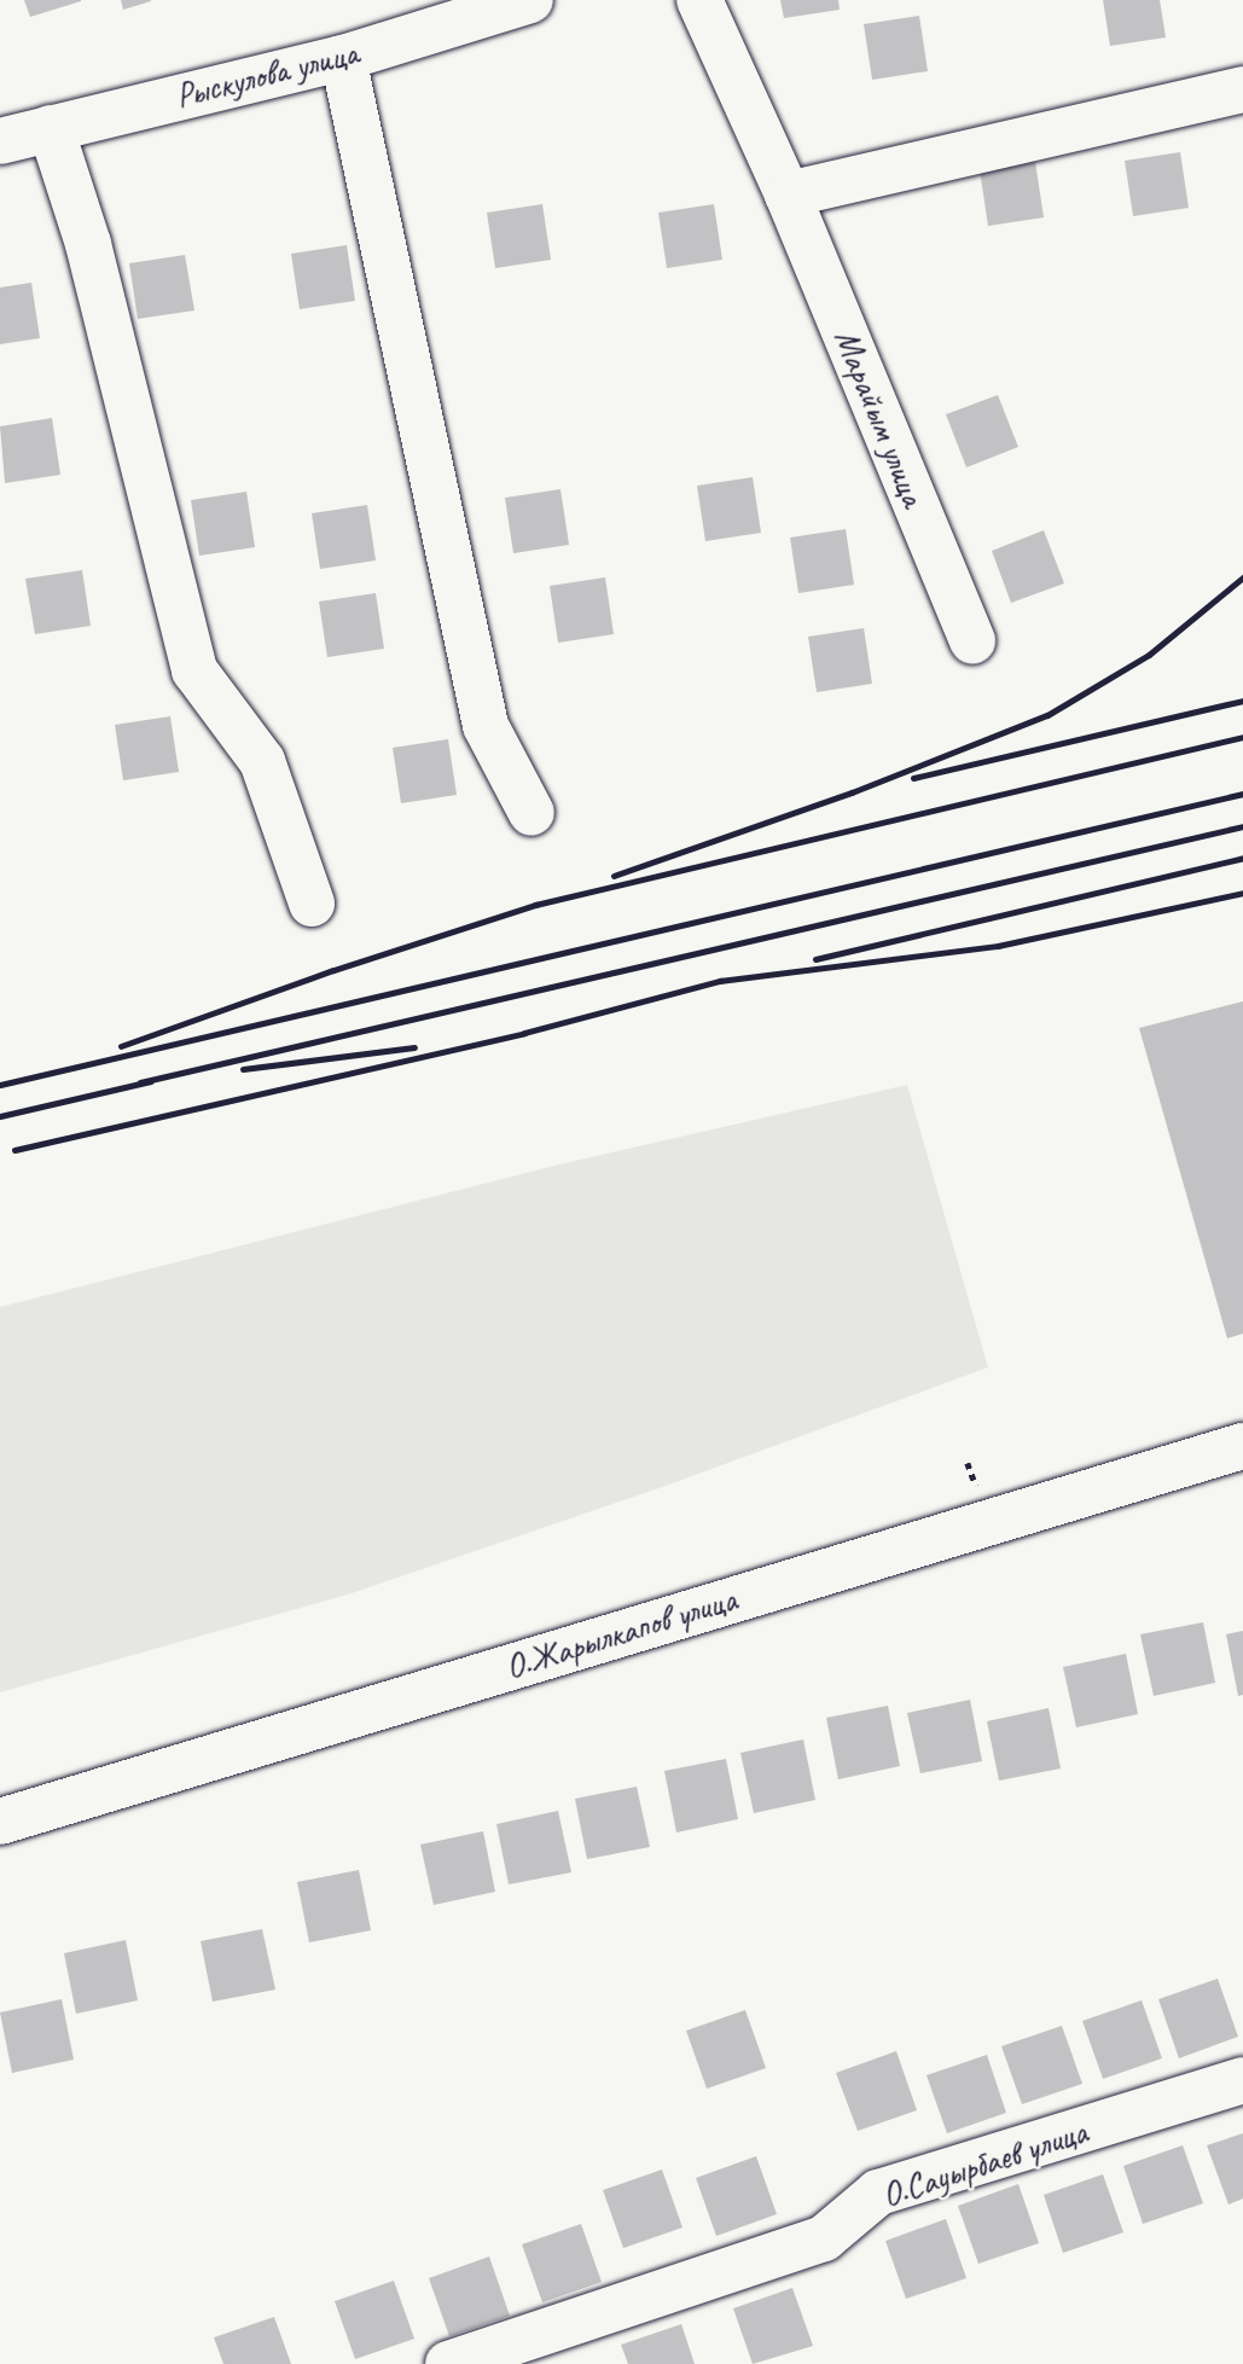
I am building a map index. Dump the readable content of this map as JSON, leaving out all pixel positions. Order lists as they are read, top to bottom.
{
  "streets": {
    "street": [
      "Рыскулова улица",
      "Марайым улица",
      "О.Жарылкапов улица",
      "О.Сауырбаев улица"
    ]
  }
}
